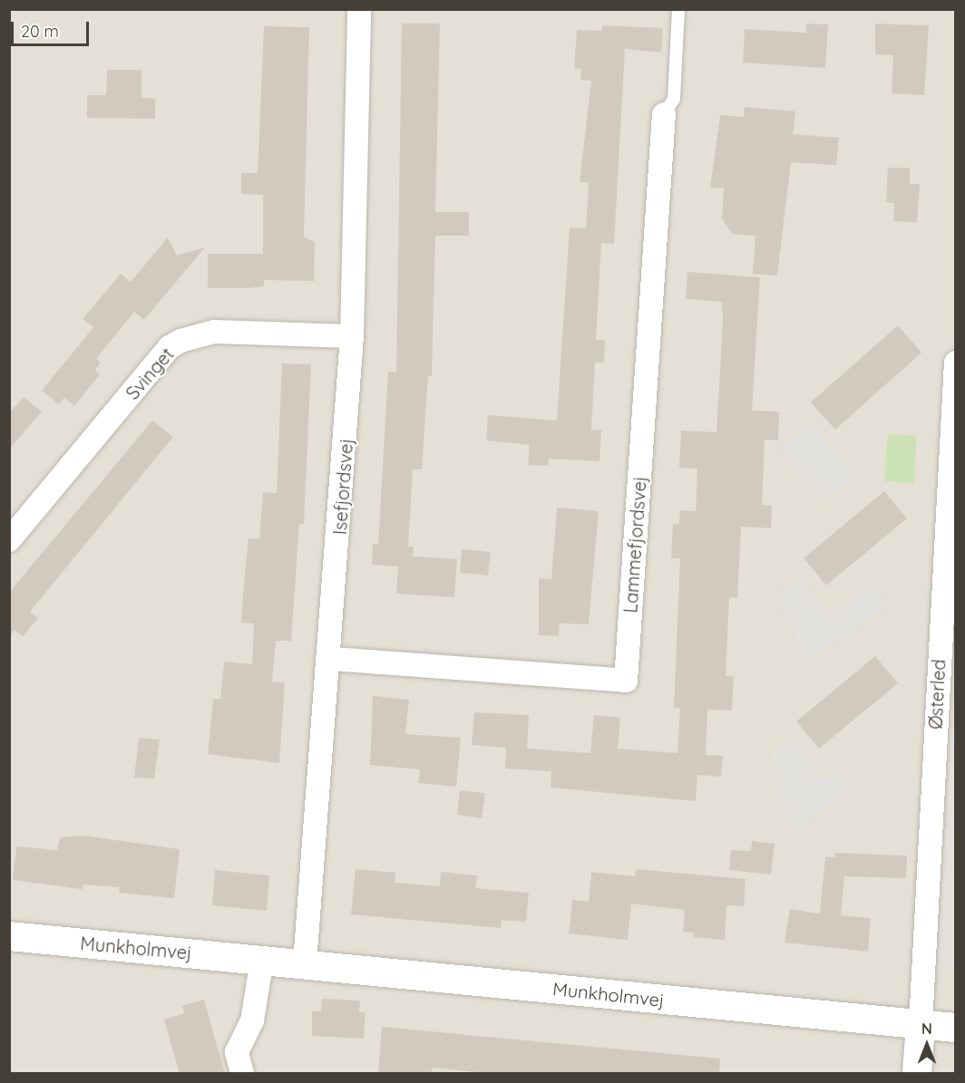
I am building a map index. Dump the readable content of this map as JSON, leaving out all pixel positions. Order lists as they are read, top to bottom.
{
  "streets": {
    "street": [
      "Svinget",
      "Isefjordsvej",
      "Lammefjordsvej",
      "Østerled",
      "Munkholmvej"
    ]
  },
  "crossings": [
    ["Svinget", "Isefjordsvej"],
    ["Isefjordsvej", "Lammefjordsvej"],
    ["Isefjordsvej", "Munkholmvej"],
    ["Østerled", "Munkholmvej"]
  ],
  "scale_bar": "20 m",
  "north": "top"
}
